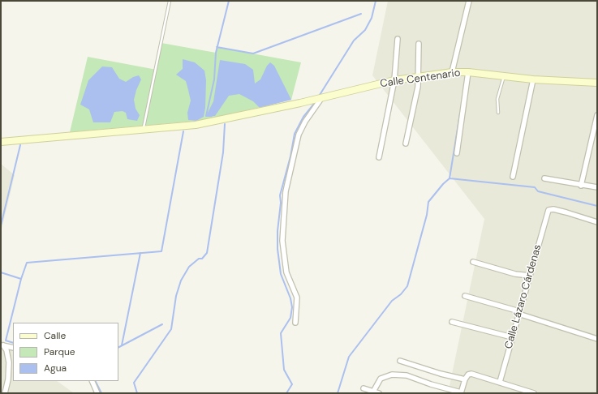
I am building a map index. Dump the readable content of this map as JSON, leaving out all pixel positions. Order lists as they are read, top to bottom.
{
  "streets": {
    "street": ["Calle Centenario", "Calle Lázaro Cárdenas"]
  },
  "legend": ["Calle", "Parque", "Agua"]
}
